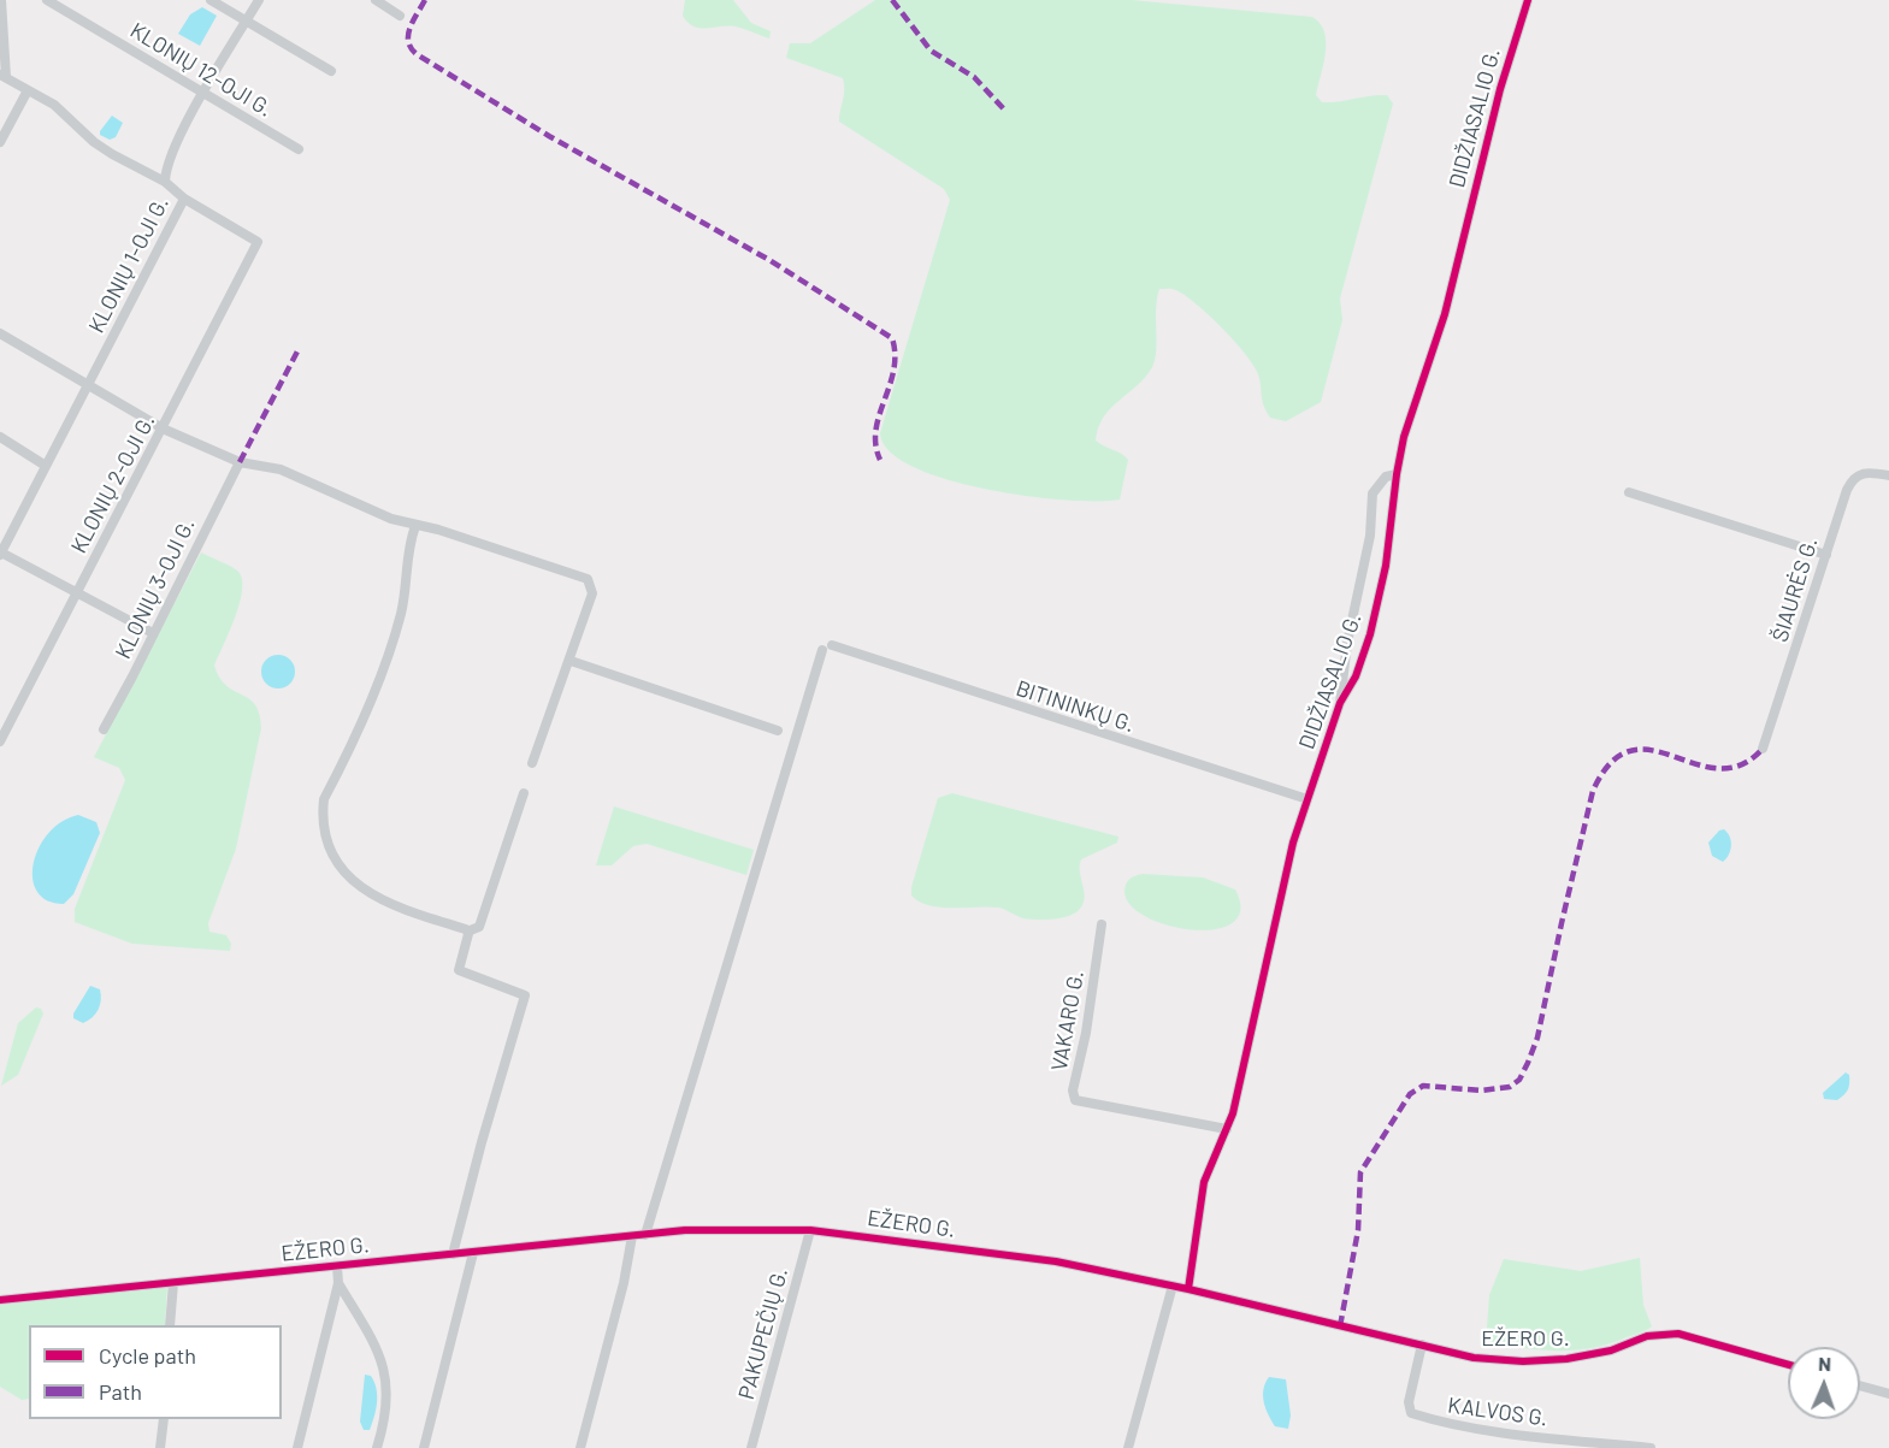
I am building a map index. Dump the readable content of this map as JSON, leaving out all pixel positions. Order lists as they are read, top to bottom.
{
  "streets": {
    "street": [
      "KLONIŲ 12-OJI G.",
      "DIDŽIASALIO G.",
      "KLONIŲ 1-OJI G.",
      "KLONIŲ 2-OJI G.",
      "KLONIŲ 3-OJI G.",
      "ŠIAURĖS G.",
      "BITININKŲ G.",
      "VAKARO G.",
      "EŽERO G.",
      "PAKUPEČIŲ G.",
      "KALVOS G."
    ]
  },
  "crossings": [
    ["KLONIŲ 12-OJI G.", "KLONIŲ 1-OJI G."],
    ["DIDŽIASALIO G.", "BITININKŲ G."],
    ["DIDŽIASALIO G.", "VAKARO G."],
    ["DIDŽIASALIO G.", "EŽERO G."],
    ["KLONIŲ 1-OJI G.", "KLONIŲ 2-OJI G."],
    ["BITININKŲ G.", "EŽERO G."],
    ["EŽERO G.", "PAKUPEČIŲ G."],
    ["EŽERO G.", "KALVOS G."]
  ],
  "legend": ["Cycle path", "Path"],
  "north": "top"
}
